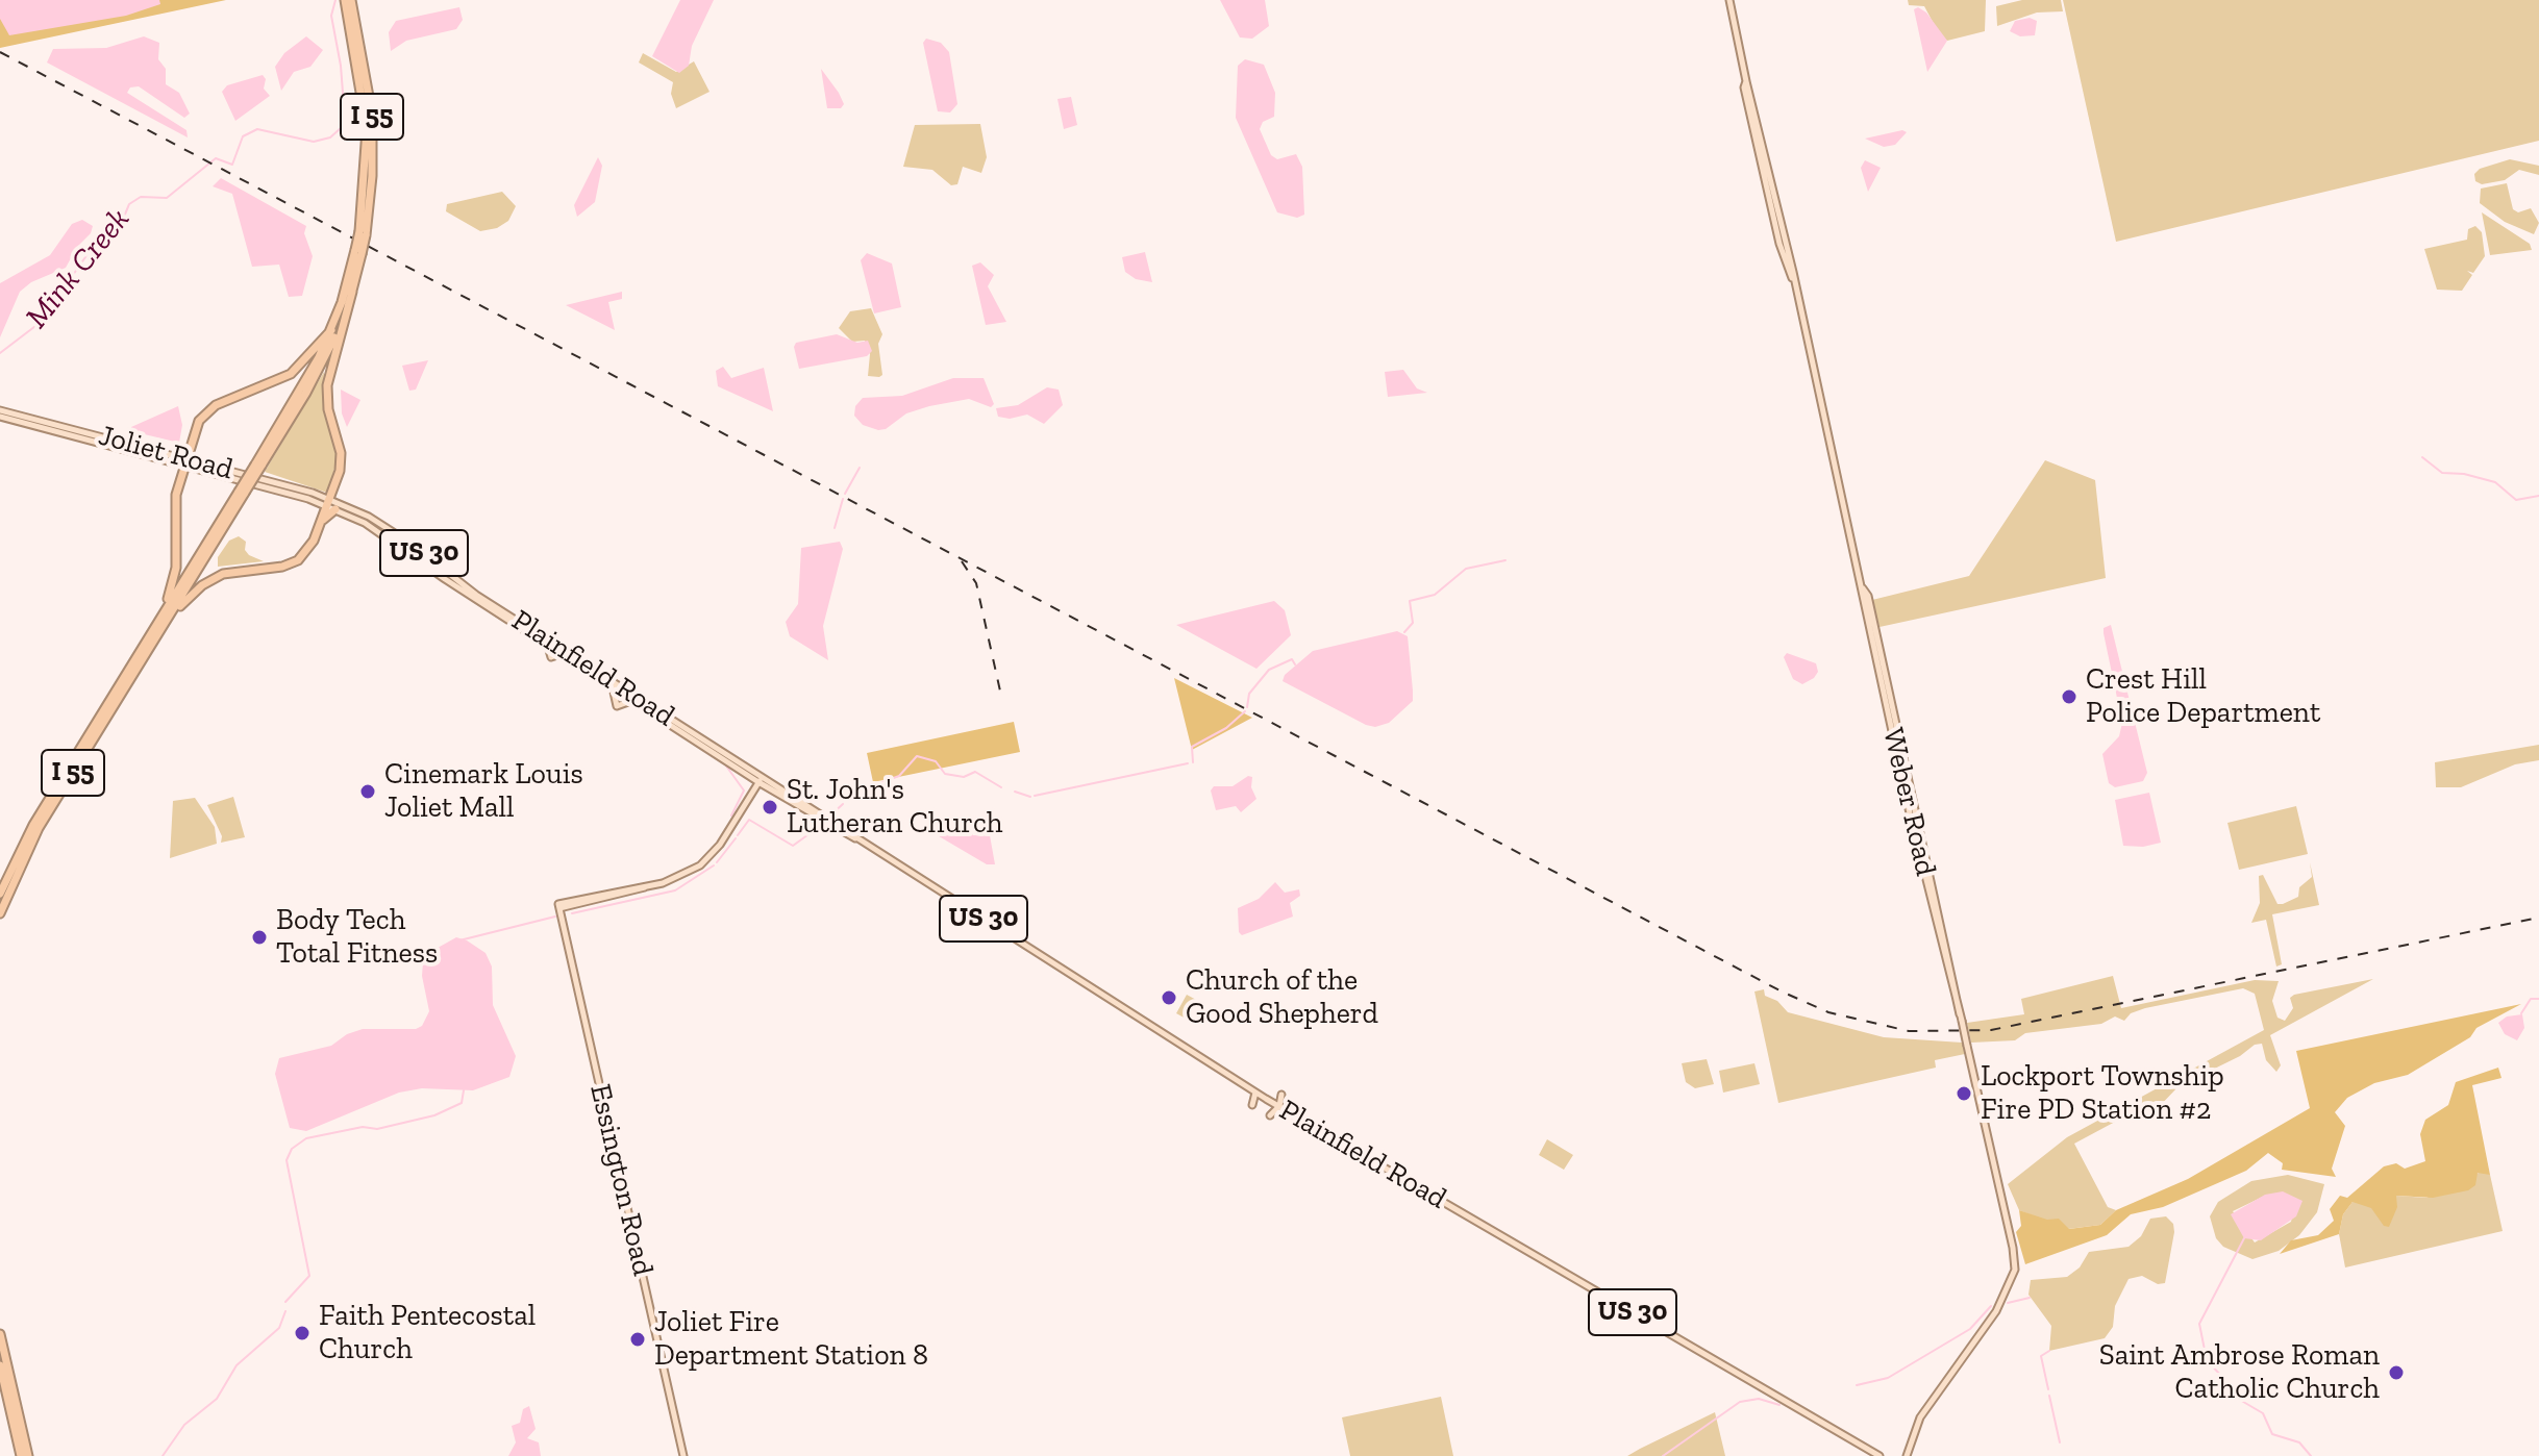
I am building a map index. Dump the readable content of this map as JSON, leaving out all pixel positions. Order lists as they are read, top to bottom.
{
  "streets": {
    "highway": ["I 55"],
    "main road": [
      "Joliet Road",
      "US 30",
      "Plainfield Road",
      "Weber Road",
      "Essington Road"
    ]
  },
  "crossings": [
    ["Joliet Road", "Plainfield Road"]
  ],
  "water": ["Mink Creek"],
  "places": [
    "Crest Hill Police Department",
    "Cinemark Louis Joliet Mall",
    "St. John's Lutheran Church",
    "Body Tech Total Fitness",
    "Church of the Good Shepherd",
    "Lockport Township Fire PD Station #2",
    "Faith Pentecostal Church",
    "Joliet Fire Department Station 8",
    "Saint Ambrose Roman Catholic Church"
  ]
}
